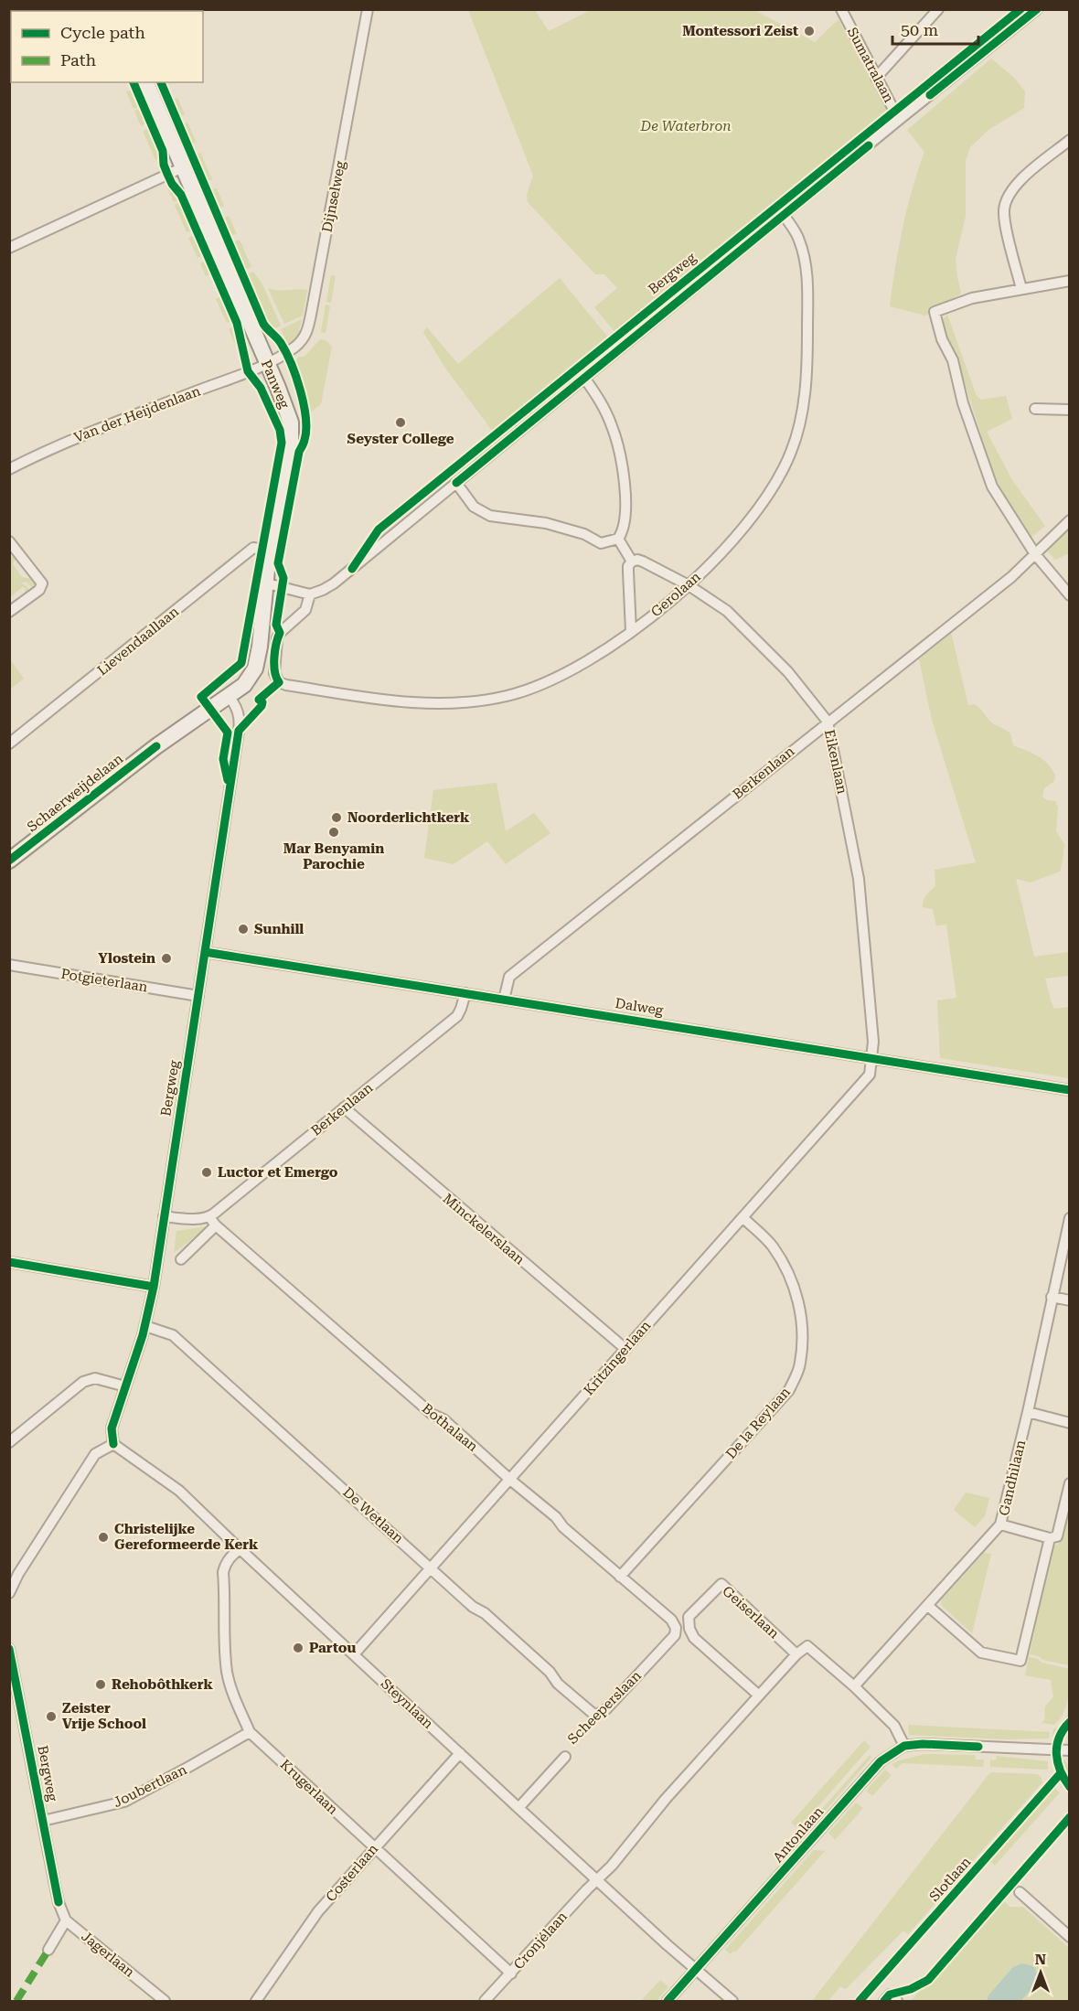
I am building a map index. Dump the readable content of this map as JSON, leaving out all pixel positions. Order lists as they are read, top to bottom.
{
  "streets": {
    "street": [
      "Sumatralaan",
      "Dijnselweg",
      "Bergweg",
      "Panweg",
      "Van der Heijdenlaan",
      "Gerolaan",
      "Lievendaallaan",
      "Eikenlaan",
      "Berkenlaan",
      "Schaerweijdelaan",
      "Potgieterlaan",
      "Dalweg",
      "Minckelerslaan",
      "Kritzingerlaan",
      "De la Reylaan",
      "Bothalaan",
      "Gandhilaan",
      "De Wetlaan",
      "Geiserlaan",
      "Steynlaan",
      "Scheeperslaan",
      "Joubertlaan",
      "Krugerlaan",
      "Antonlaan",
      "Costerlaan",
      "Cronjélaan",
      "Jagerlaan"
    ],
    "cycle path": ["Slotlaan"]
  },
  "crossings": [
    ["Sumatralaan", "Bergweg"],
    ["Dijnselweg", "Panweg"],
    ["Dijnselweg", "Van der Heijdenlaan"],
    ["Bergweg", "Panweg"],
    ["Bergweg", "Gerolaan"],
    ["Bergweg", "Schaerweijdelaan"],
    ["Bergweg", "Potgieterlaan"],
    ["Bergweg", "Dalweg"],
    ["Bergweg", "De Wetlaan"],
    ["Bergweg", "Steynlaan"],
    ["Bergweg", "Joubertlaan"],
    ["Bergweg", "Jagerlaan"],
    ["Panweg", "Van der Heijdenlaan"],
    ["Panweg", "Lievendaallaan"],
    ["Panweg", "Schaerweijdelaan"],
    ["Gerolaan", "Eikenlaan"],
    ["Eikenlaan", "Berkenlaan"],
    ["Eikenlaan", "Dalweg"],
    ["Eikenlaan", "Kritzingerlaan"],
    ["Berkenlaan", "Dalweg"],
    ["Berkenlaan", "Minckelerslaan"],
    ["Berkenlaan", "Bothalaan"],
    ["Dalweg", "Kritzingerlaan"],
    ["Minckelerslaan", "Kritzingerlaan"],
    ["Kritzingerlaan", "De la Reylaan"],
    ["Kritzingerlaan", "Bothalaan"],
    ["Kritzingerlaan", "De Wetlaan"],
    ["Kritzingerlaan", "Steynlaan"],
    ["De la Reylaan", "Bothalaan"],
    ["Bothalaan", "Scheeperslaan"],
    ["De Wetlaan", "Scheeperslaan"],
    ["Steynlaan", "Scheeperslaan"],
    ["Steynlaan", "Krugerlaan"],
    ["Steynlaan", "Antonlaan"],
    ["Steynlaan", "Costerlaan"],
    ["Steynlaan", "Cronjélaan"],
    ["Joubertlaan", "Krugerlaan"],
    ["Krugerlaan", "Costerlaan"],
    ["Krugerlaan", "Cronjélaan"]
  ],
  "parks": ["De Waterbron"],
  "places": [
    "Montessori Zeist",
    "Seyster College",
    "Noorderlichtkerk",
    "Mar Benyamin Parochie",
    "Sunhill",
    "Ylostein",
    "Luctor et Emergo",
    "Christelijke Gereformeerde Kerk",
    "Partou",
    "Rehobôthkerk",
    "Zeister Vrije School"
  ],
  "legend": ["Cycle path", "Path"],
  "scale_bar": "50 m",
  "north": "top"
}
